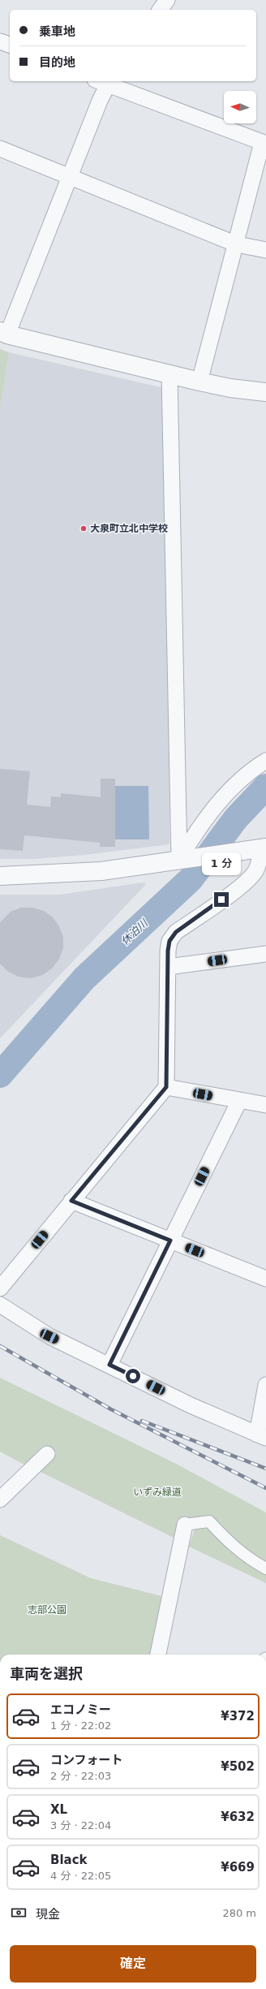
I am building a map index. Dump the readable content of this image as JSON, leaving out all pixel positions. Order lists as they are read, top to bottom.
{
  "water": ["休泊川"],
  "parks": ["いずみ緑道", "志部公園"],
  "places": ["大泉町立北中学校"],
  "north": "left",
  "page": {
    "banner": ["乗車地", "目的地"],
    "bubble": "1 分",
    "heading": "車両を選択",
    "list": [
      {
        "name": "エコノミー",
        "note": "1 分 · 22:02",
        "value": "¥372"
      },
      {
        "name": "コンフォート",
        "note": "2 分 · 22:03",
        "value": "¥502"
      },
      {
        "name": "XL",
        "note": "3 分 · 22:04",
        "value": "¥632"
      },
      {
        "name": "Black",
        "note": "4 分 · 22:05",
        "value": "¥669"
      }
    ],
    "pay": ["現金", "280 m"],
    "buttons": "確定"
  }
}
